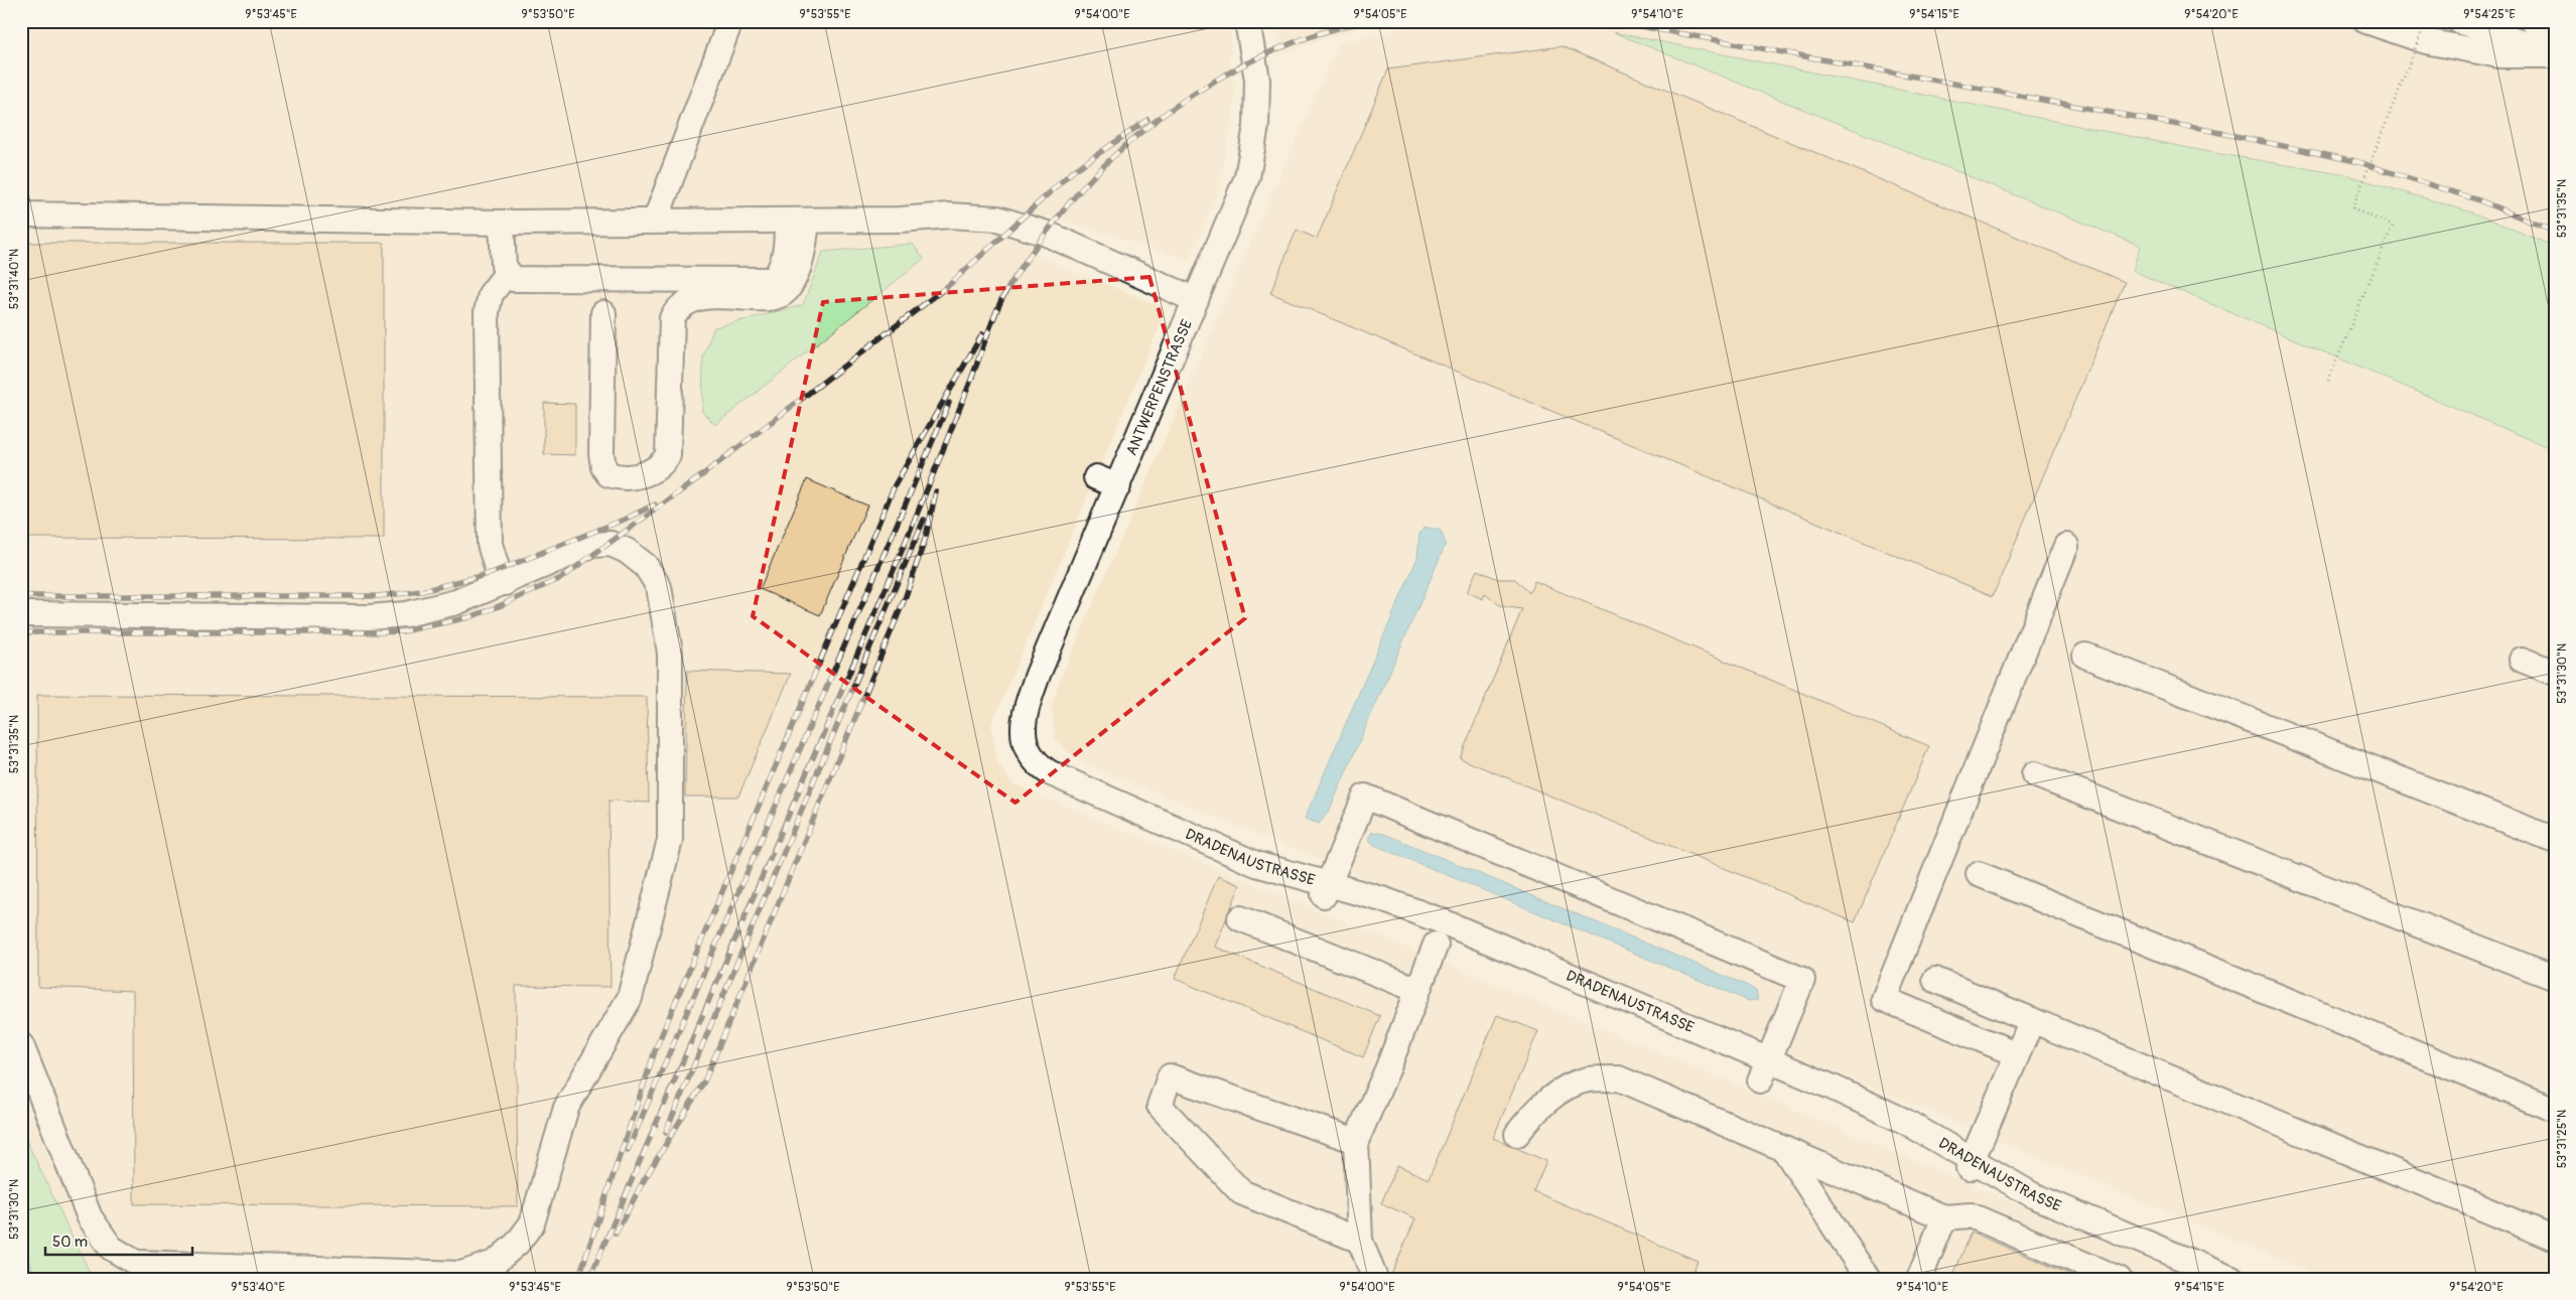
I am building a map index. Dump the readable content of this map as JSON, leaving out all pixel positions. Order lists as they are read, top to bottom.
{
  "streets": {
    "street": ["ANTWERPENSTRASSE", "DRADENAUSTRASSE"]
  },
  "crossings": [
    ["ANTWERPENSTRASSE", "DRADENAUSTRASSE"]
  ],
  "scale_bar": "50 m",
  "coordinates": [
    "9°53'45\"E",
    "9°53'50\"E",
    "9°53'55\"E",
    "9°54'00\"E",
    "9°54'05\"E",
    "9°54'10\"E",
    "9°54'15\"E",
    "9°54'20\"E",
    "9°54'25\"E",
    "53°31'35\"N",
    "53°31'40\"N",
    "53°31'30\"N",
    "53°31'25\"N",
    "9°53'40\"E"
  ]
}
